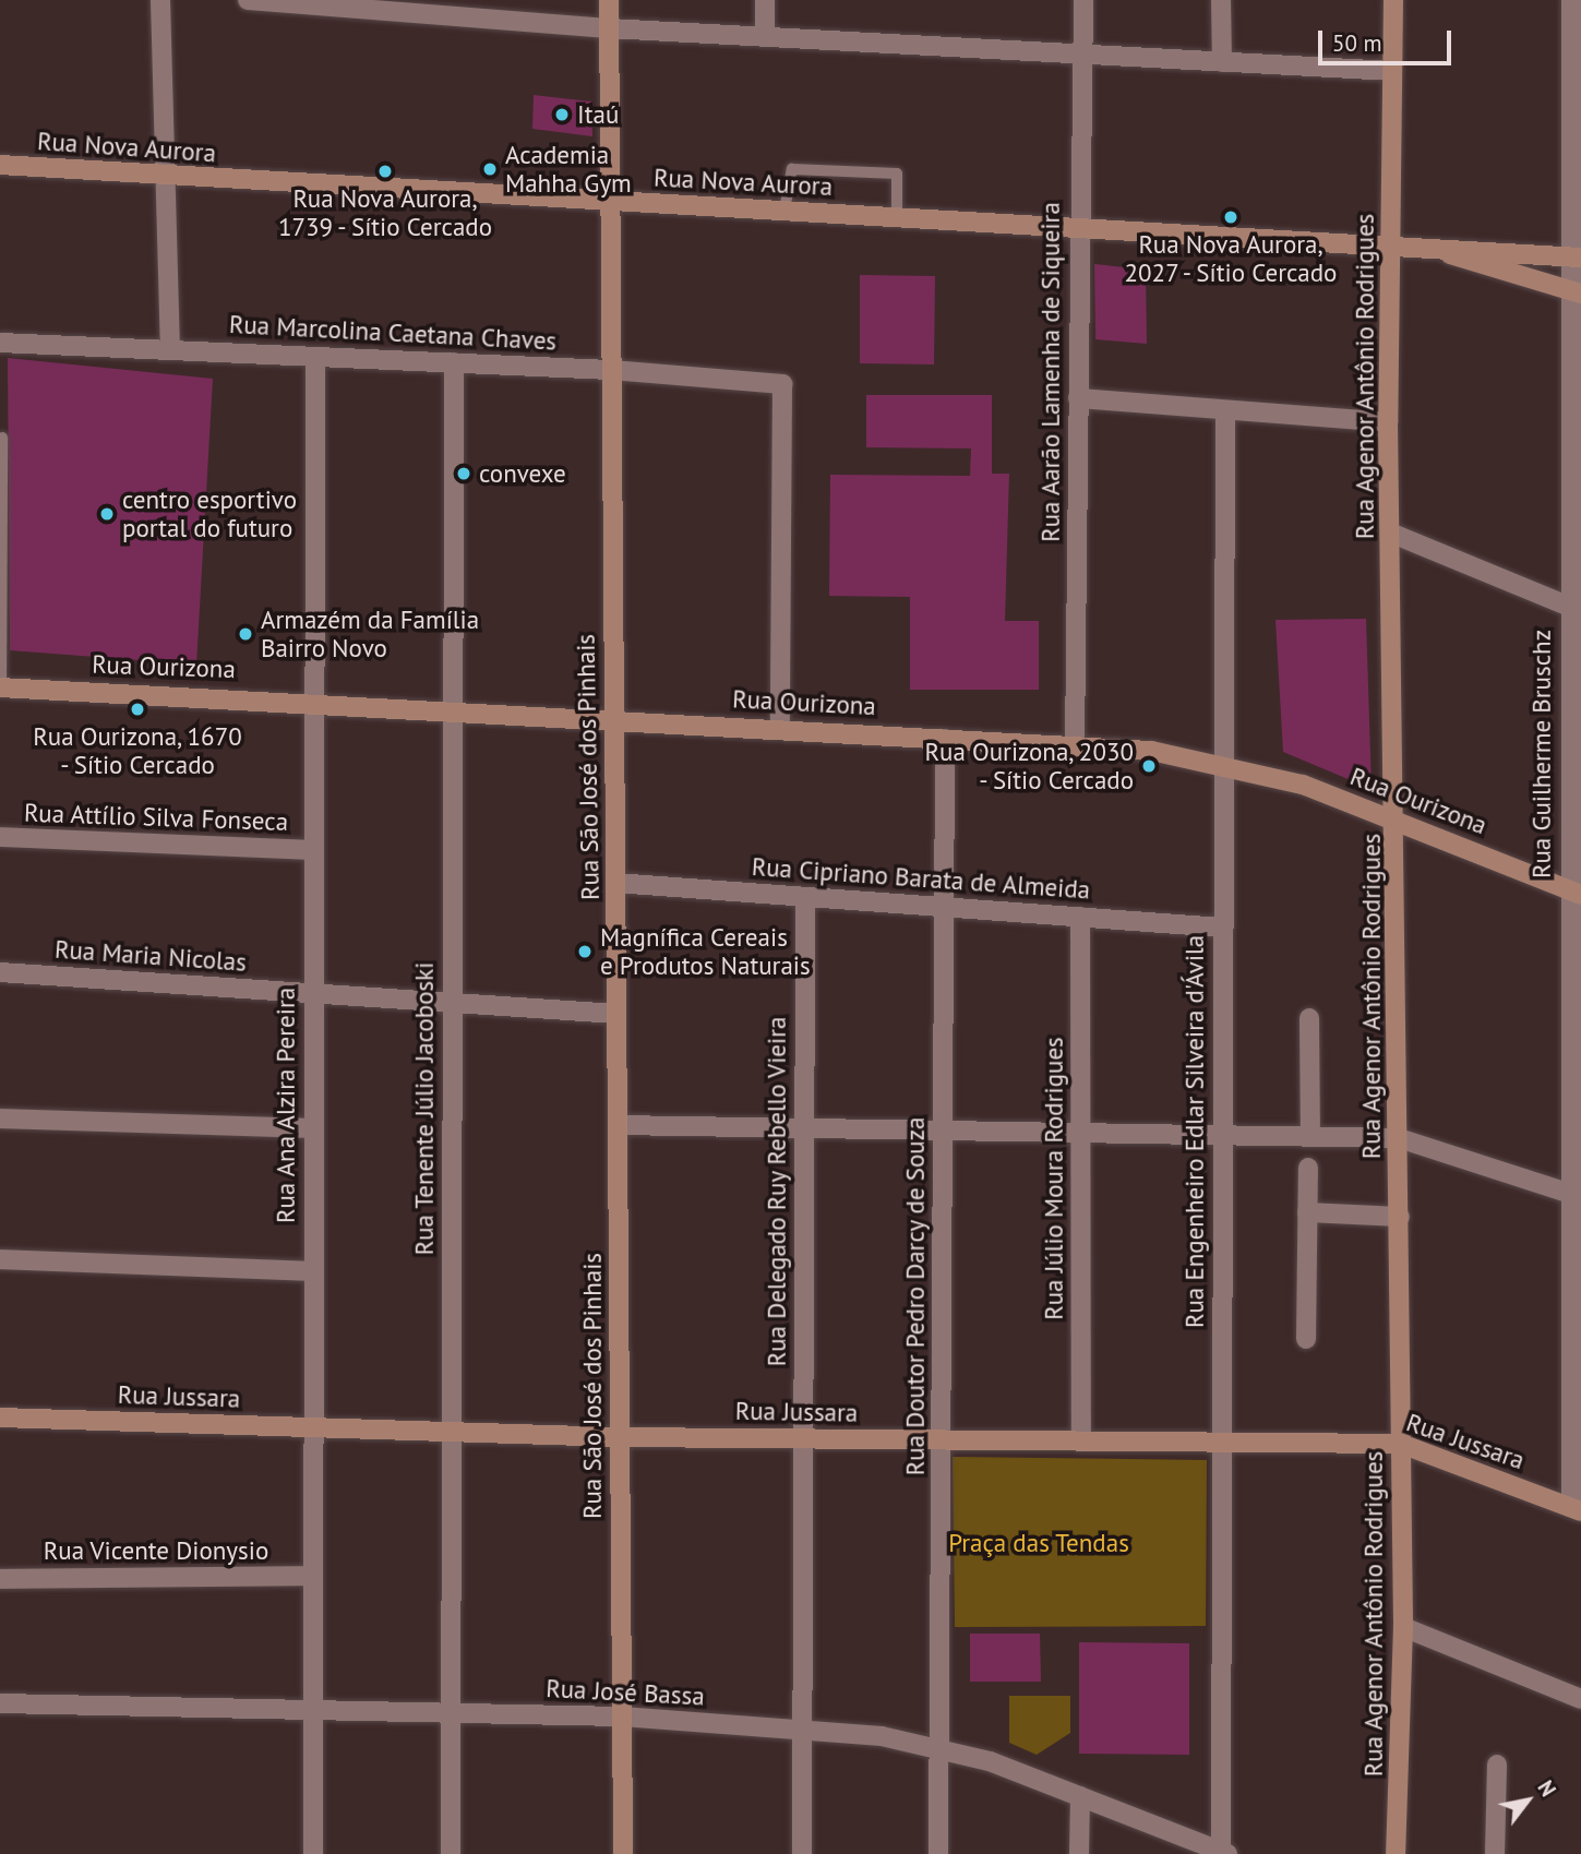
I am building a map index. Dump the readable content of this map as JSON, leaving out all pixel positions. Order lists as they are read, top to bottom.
{
  "streets": {
    "street": [
      "Rua Nova Aurora",
      "Rua Marcolina Caetana Chaves",
      "Rua Aarão Lamenha de Siqueira",
      "Rua Agenor Antônio Rodrigues",
      "Rua Ourizona",
      "Rua Guilherme Bruschz",
      "Rua São José dos Pinhais",
      "Rua Attílio Silva Fonseca",
      "Rua Cipriano Barata de Almeida",
      "Rua Maria Nicolas",
      "Rua Ana Alzira Pereira",
      "Rua Tenente Júlio Jacoboski",
      "Rua Engenheiro Edlar Silveira d'Ávila",
      "Rua Júlio Moura Rodrigues",
      "Rua Delegado Ruy Rebello Vieira",
      "Rua Doutor Pedro Darcy de Souza",
      "Rua Jussara",
      "Rua Vicente Dionysio",
      "Rua José Bassa"
    ]
  },
  "crossings": [
    ["Rua Nova Aurora", "Rua Aarão Lamenha de Siqueira"],
    ["Rua Nova Aurora", "Rua Agenor Antônio Rodrigues"],
    ["Rua Nova Aurora", "Rua Guilherme Bruschz"],
    ["Rua Nova Aurora", "Rua São José dos Pinhais"],
    ["Rua Marcolina Caetana Chaves", "Rua Ourizona"],
    ["Rua Marcolina Caetana Chaves", "Rua São José dos Pinhais"],
    ["Rua Marcolina Caetana Chaves", "Rua Ana Alzira Pereira"],
    ["Rua Marcolina Caetana Chaves", "Rua Tenente Júlio Jacoboski"],
    ["Rua Aarão Lamenha de Siqueira", "Rua Ourizona"],
    ["Rua Agenor Antônio Rodrigues", "Rua Ourizona"],
    ["Rua Agenor Antônio Rodrigues", "Rua Jussara"],
    ["Rua Ourizona", "Rua Guilherme Bruschz"],
    ["Rua Ourizona", "Rua São José dos Pinhais"],
    ["Rua Ourizona", "Rua Ana Alzira Pereira"],
    ["Rua Ourizona", "Rua Tenente Júlio Jacoboski"],
    ["Rua Ourizona", "Rua Engenheiro Edlar Silveira d'Ávila"],
    ["Rua Ourizona", "Rua Doutor Pedro Darcy de Souza"],
    ["Rua Guilherme Bruschz", "Rua Jussara"],
    ["Rua São José dos Pinhais", "Rua Cipriano Barata de Almeida"],
    ["Rua São José dos Pinhais", "Rua Maria Nicolas"],
    ["Rua São José dos Pinhais", "Rua Jussara"],
    ["Rua São José dos Pinhais", "Rua José Bassa"],
    ["Rua Attílio Silva Fonseca", "Rua Ana Alzira Pereira"],
    ["Rua Cipriano Barata de Almeida", "Rua Engenheiro Edlar Silveira d'Ávila"],
    ["Rua Cipriano Barata de Almeida", "Rua Júlio Moura Rodrigues"],
    ["Rua Cipriano Barata de Almeida", "Rua Delegado Ruy Rebello Vieira"],
    ["Rua Cipriano Barata de Almeida", "Rua Doutor Pedro Darcy de Souza"],
    ["Rua Maria Nicolas", "Rua Ana Alzira Pereira"],
    ["Rua Maria Nicolas", "Rua Tenente Júlio Jacoboski"],
    ["Rua Ana Alzira Pereira", "Rua Jussara"],
    ["Rua Ana Alzira Pereira", "Rua Vicente Dionysio"],
    ["Rua Ana Alzira Pereira", "Rua José Bassa"],
    ["Rua Tenente Júlio Jacoboski", "Rua Jussara"],
    ["Rua Tenente Júlio Jacoboski", "Rua José Bassa"],
    ["Rua Engenheiro Edlar Silveira d'Ávila", "Rua Jussara"],
    ["Rua Engenheiro Edlar Silveira d'Ávila", "Rua José Bassa"],
    ["Rua Júlio Moura Rodrigues", "Rua Jussara"],
    ["Rua Delegado Ruy Rebello Vieira", "Rua Jussara"],
    ["Rua Delegado Ruy Rebello Vieira", "Rua José Bassa"],
    ["Rua Doutor Pedro Darcy de Souza", "Rua Jussara"],
    ["Rua Doutor Pedro Darcy de Souza", "Rua José Bassa"]
  ],
  "parks": ["Praça das Tendas"],
  "places": [
    "Itaú",
    "Academia Mahha Gym",
    "Rua Nova Aurora, 1739 - Sítio Cercado",
    "Rua Nova Aurora, 2027 - Sítio Cercado",
    "convexe",
    "centro esportivo portal do futuro",
    "Armazém da Família Bairro Novo",
    "Rua Ourizona, 1670 - Sítio Cercado",
    "Rua Ourizona, 2030 - Sítio Cercado",
    "Magnífica Cereais e Produtos Naturais"
  ],
  "scale_bar": "50 m",
  "north": "top right"
}
